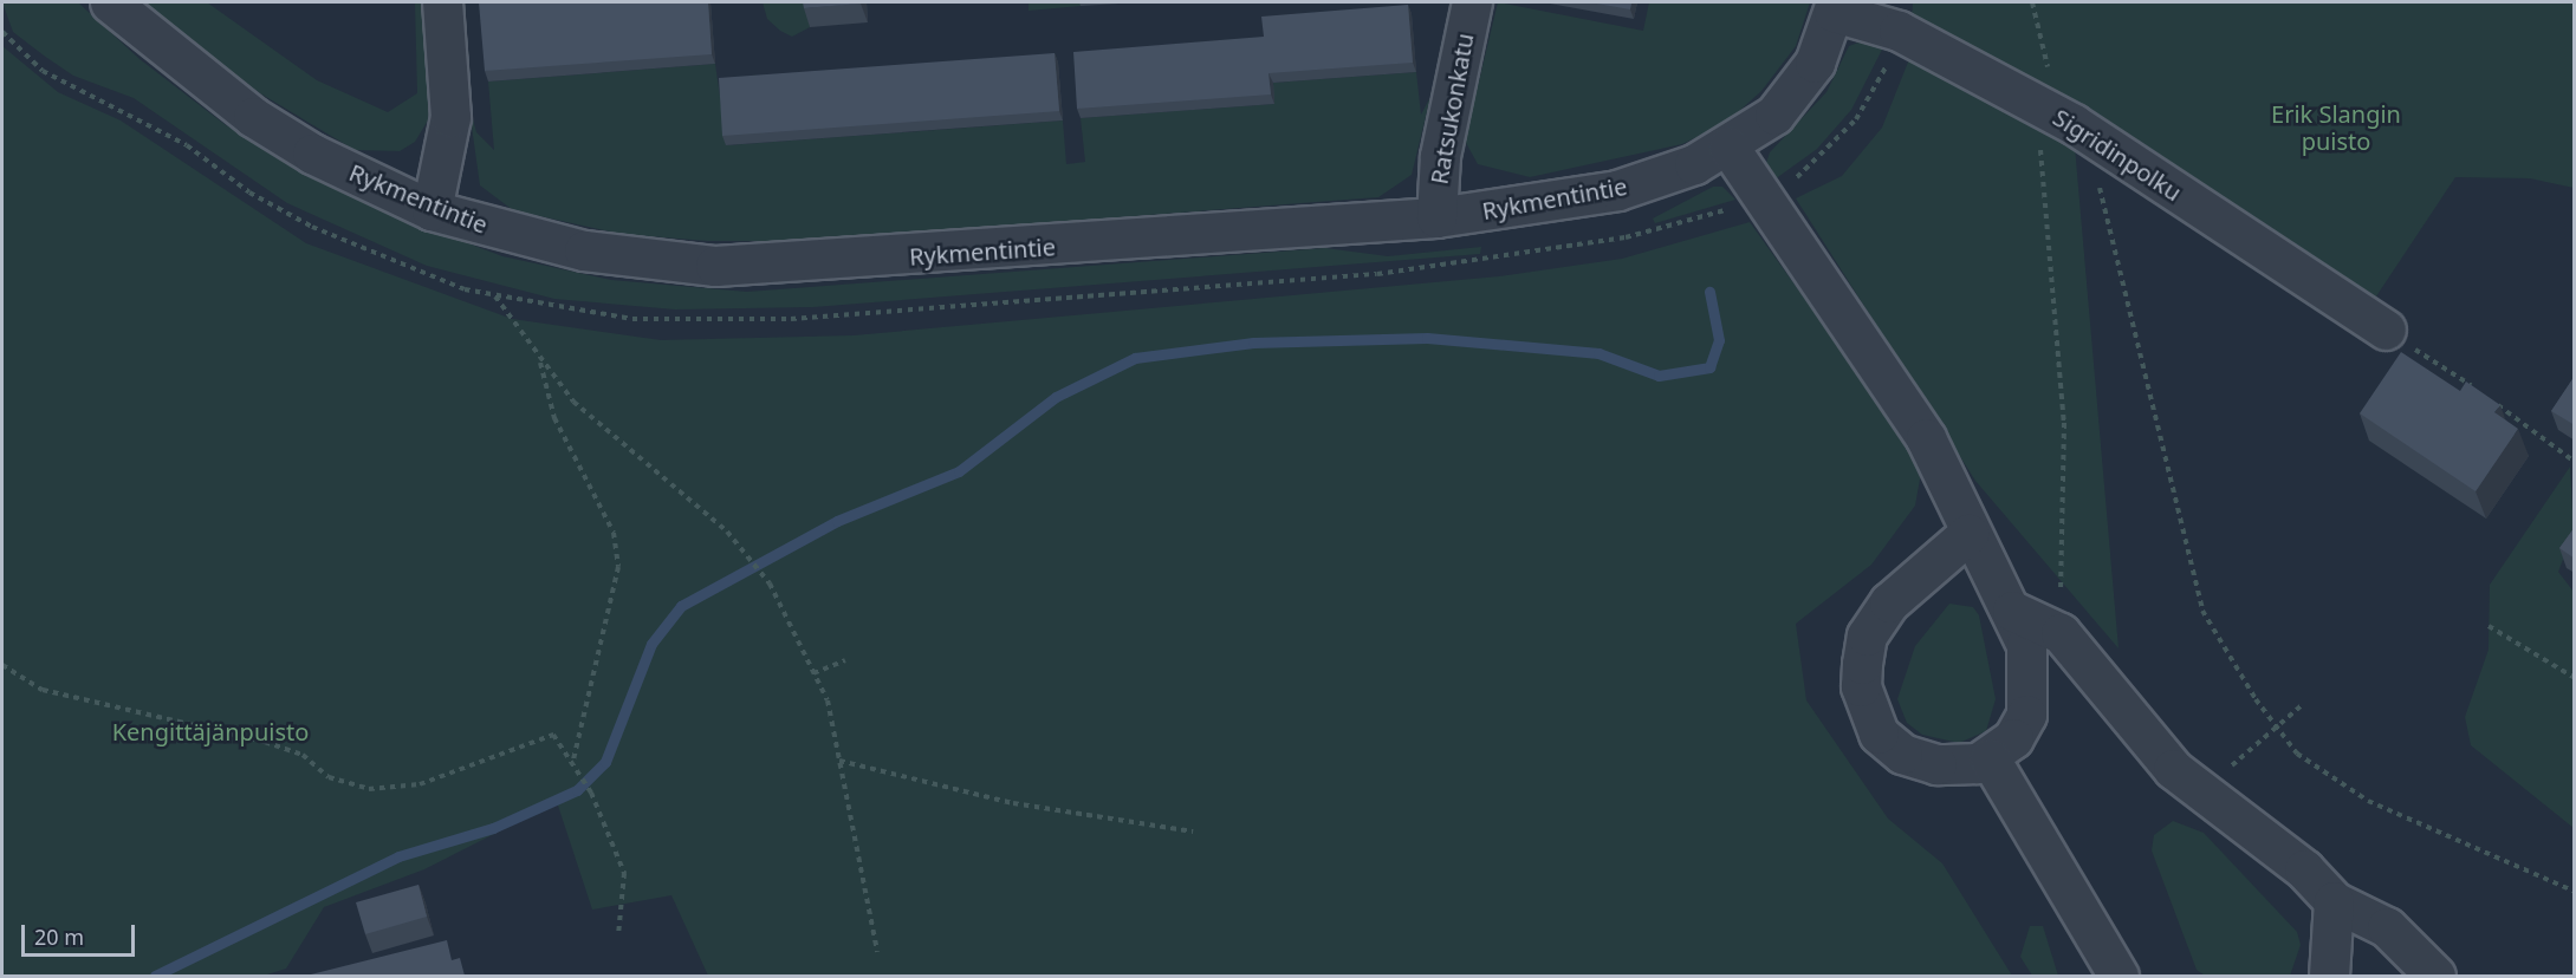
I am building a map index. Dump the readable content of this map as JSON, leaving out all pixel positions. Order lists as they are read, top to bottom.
{
  "streets": {
    "street": ["Ratsukonkatu", "Sigridinpolku", "Rykmentintie"]
  },
  "crossings": [
    ["Ratsukonkatu", "Rykmentintie"],
    ["Sigridinpolku", "Rykmentintie"]
  ],
  "parks": ["Erik Slangin puisto", "Kengittäjänpuisto"],
  "scale_bar": "20 m"
}
